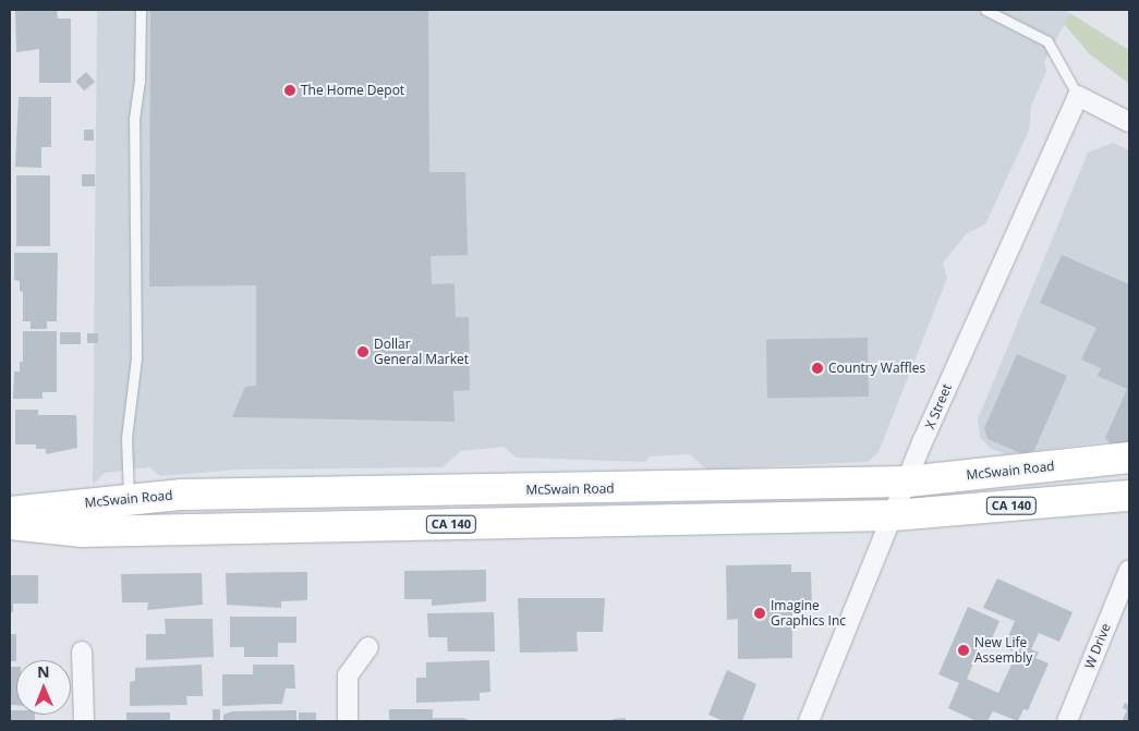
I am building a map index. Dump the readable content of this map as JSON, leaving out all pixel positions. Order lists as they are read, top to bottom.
{
  "streets": {
    "main road": ["McSwain Road", "CA 140"],
    "street": ["X Street", "W Drive"]
  },
  "crossings": [
    ["X Street", "McSwain Road"],
    ["X Street", "CA 140"]
  ],
  "places": [
    "The Home Depot",
    "Dollar General Market",
    "Country Waffles",
    "Imagine Graphics Inc",
    "New Life Assembly"
  ],
  "north": "top"
}
